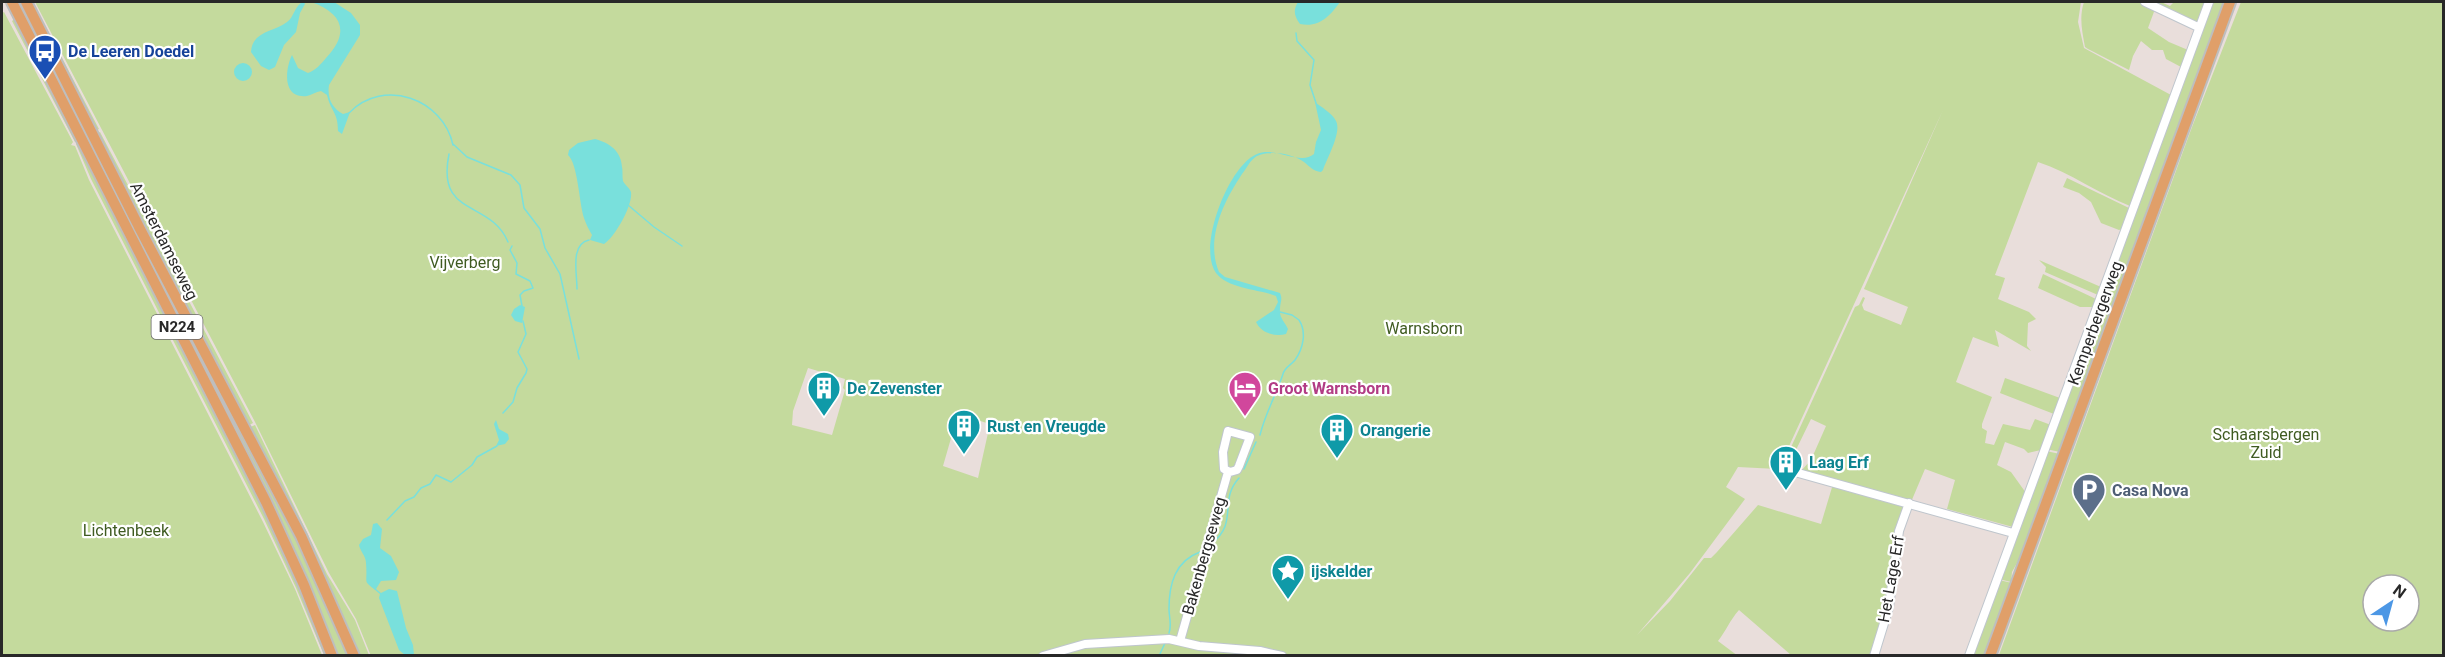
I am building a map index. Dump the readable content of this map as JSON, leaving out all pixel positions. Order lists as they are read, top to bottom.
{
  "streets": {
    "main road": ["Amsterdamseweg", "Kemperbergerweg", "N224"],
    "street": ["Bakenbergseweg", "Het Lage Erf"]
  },
  "parks": [
    "Vijverberg",
    "Warnsborn",
    "Schaarsbergen Zuid",
    "Lichtenbeek"
  ],
  "places": {
    "bus stop": ["De Leeren Doedel"],
    "building": [
      "De Zevenster",
      "Rust en Vreugde",
      "Orangerie",
      "Laag Erf"
    ],
    "hotel": ["Groot Warnsborn"],
    "parking": ["Casa Nova"],
    "place": ["ijskelder"]
  },
  "north": "top right"
}
